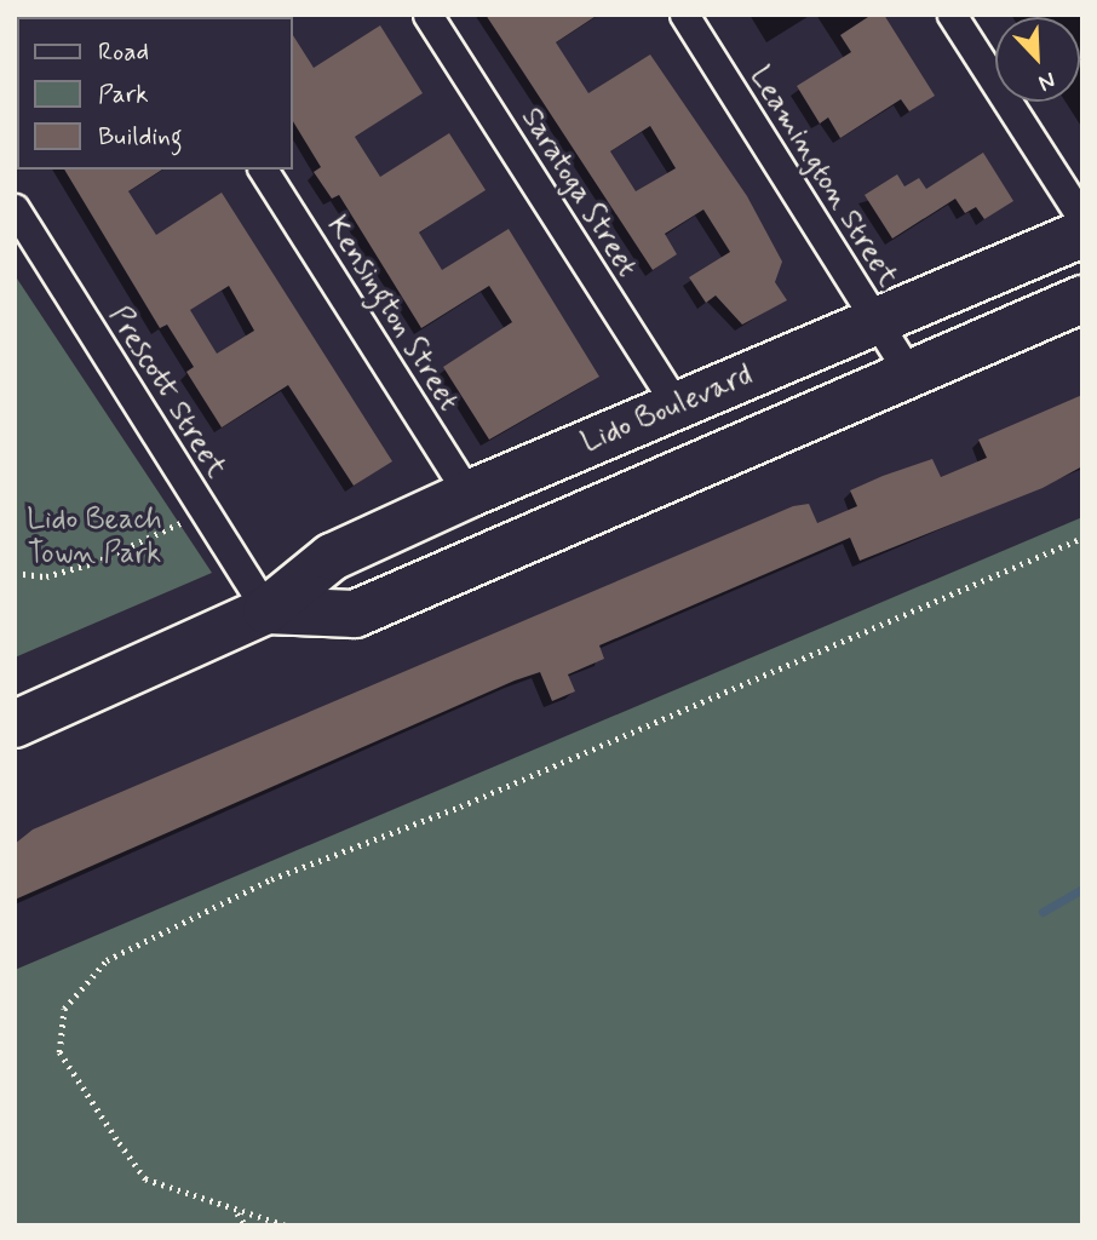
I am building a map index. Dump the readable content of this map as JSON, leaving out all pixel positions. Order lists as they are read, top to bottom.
{
  "streets": {
    "highway": ["Lido Boulevard"],
    "street": [
      "Leamington Street",
      "Saratoga Street",
      "Kensington Street",
      "Prescott Street"
    ]
  },
  "crossings": [
    ["Leamington Street", "Lido Boulevard"],
    ["Saratoga Street", "Lido Boulevard"],
    ["Kensington Street", "Lido Boulevard"],
    ["Prescott Street", "Lido Boulevard"]
  ],
  "parks": ["Lido Beach Town Park"],
  "legend": ["Road", "Park", "Building"],
  "north": "bottom right"
}
